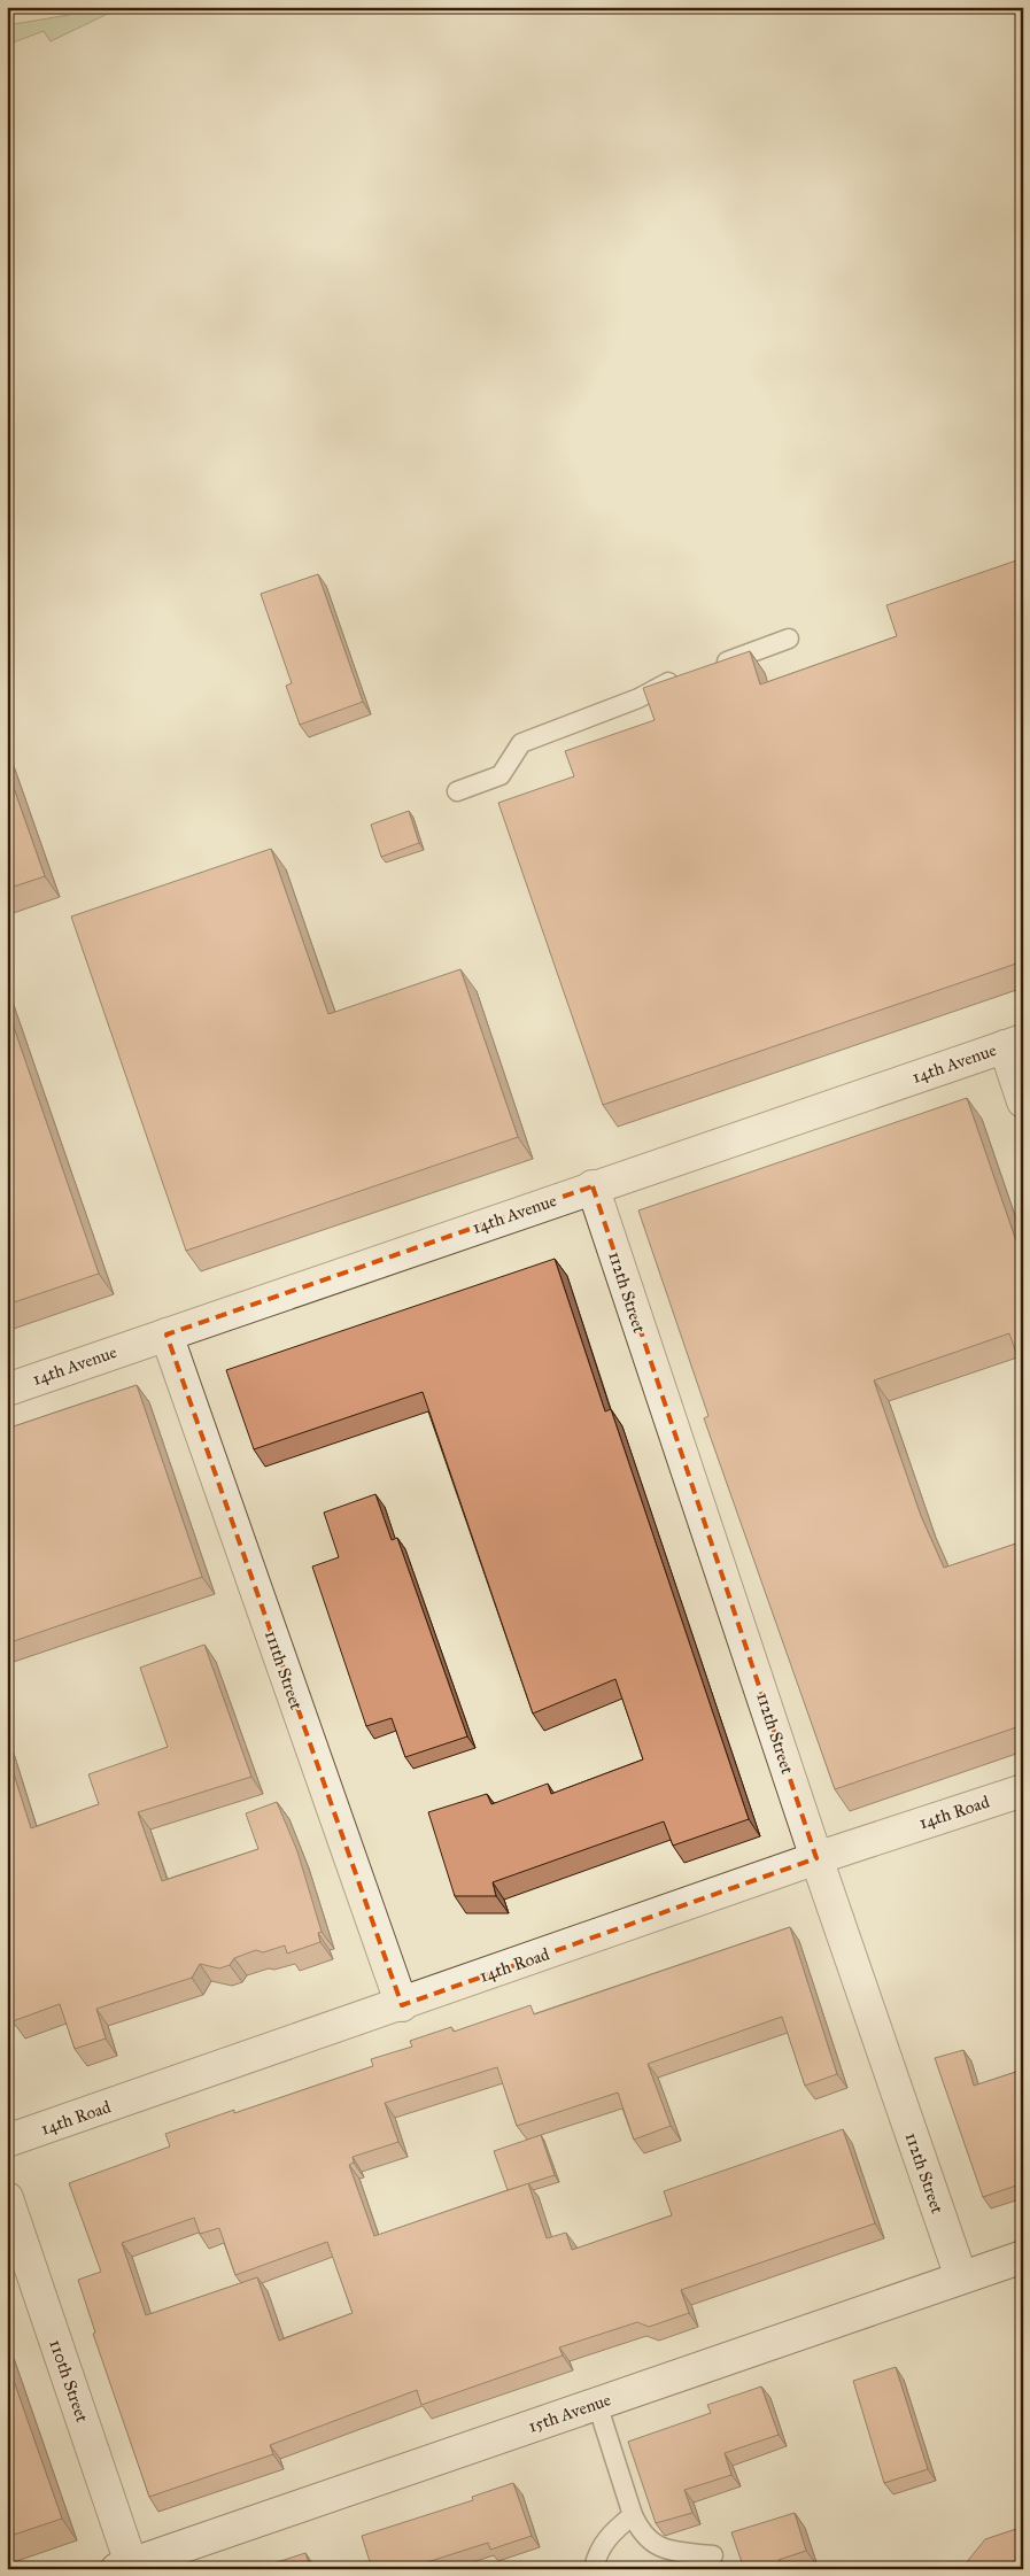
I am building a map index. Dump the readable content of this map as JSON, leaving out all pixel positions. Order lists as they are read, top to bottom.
{
  "streets": {
    "street": [
      "14th Avenue",
      "112th Street",
      "111th Street",
      "14th Road",
      "110th Street",
      "15th Avenue"
    ]
  },
  "crossings": [
    ["14th Avenue", "112th Street"],
    ["14th Avenue", "111th Street"],
    ["112th Street", "14th Road"],
    ["112th Street", "15th Avenue"],
    ["111th Street", "14th Road"],
    ["110th Street", "15th Avenue"]
  ]
}
